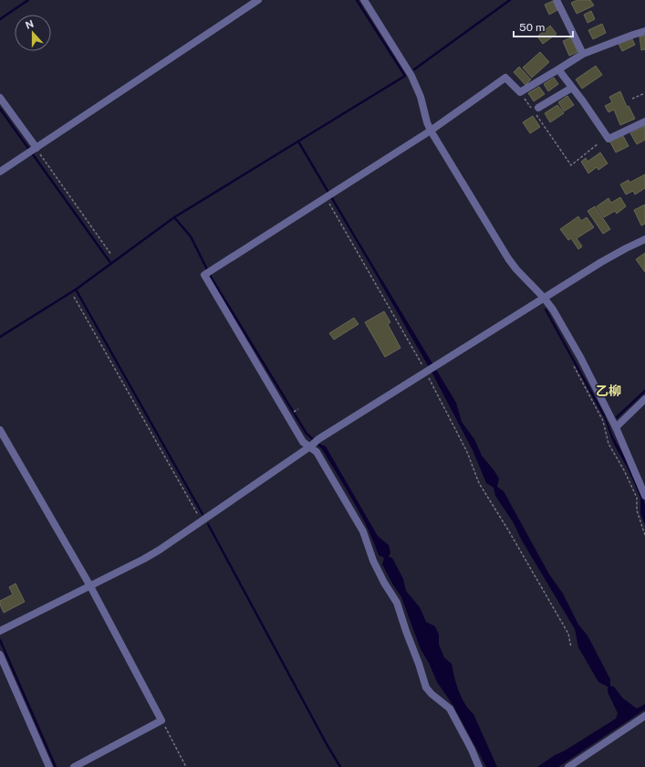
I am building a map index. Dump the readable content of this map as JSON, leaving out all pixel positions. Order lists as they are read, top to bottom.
{
  "districts": ["乙柳"],
  "scale_bar": "50 m",
  "north": "top"
}
